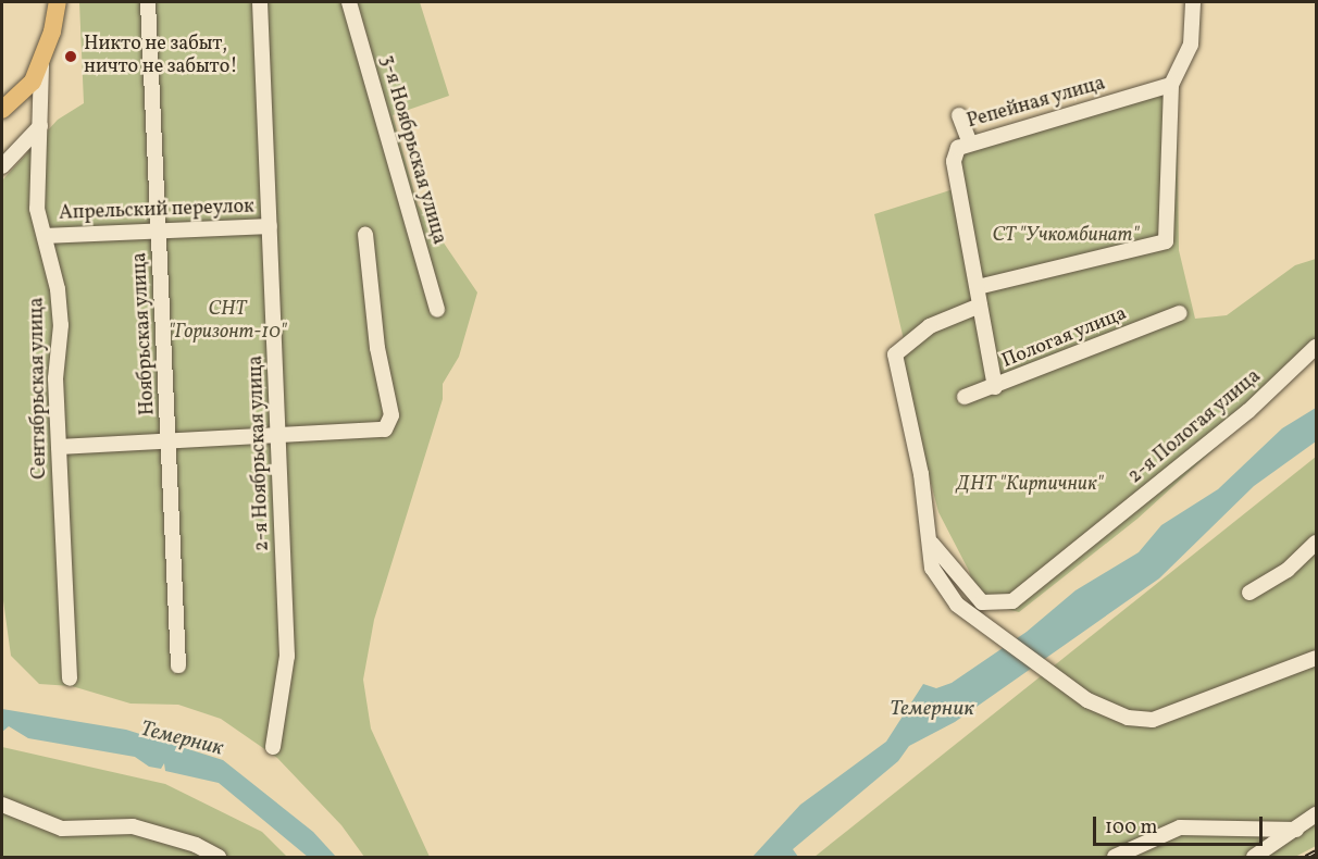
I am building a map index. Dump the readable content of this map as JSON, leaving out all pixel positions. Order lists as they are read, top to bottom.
{
  "streets": {
    "street": [
      "Репейная улица",
      "3-я Ноябрьская улица",
      "Апрельский переулок",
      "Ноябрьская улица",
      "Пологая улица",
      "Сентябрьская улица",
      "2-я Пологая улица",
      "2-я Ноябрьская улица"
    ]
  },
  "crossings": [
    ["Репейная улица", "Пологая улица"],
    ["Репейная улица", "2-я Пологая улица"],
    ["Апрельский переулок", "Ноябрьская улица"],
    ["Апрельский переулок", "Сентябрьская улица"],
    ["Апрельский переулок", "2-я Ноябрьская улица"]
  ],
  "water": ["Темерник"],
  "parks": ["СТ \"Учкомбинат\"", "СНТ \"Горизонт-10\"", "ДНТ \"Кирпичник\""],
  "places": ["Никто не забыт, ничто не забыто!"],
  "scale_bar": "100 m"
}
